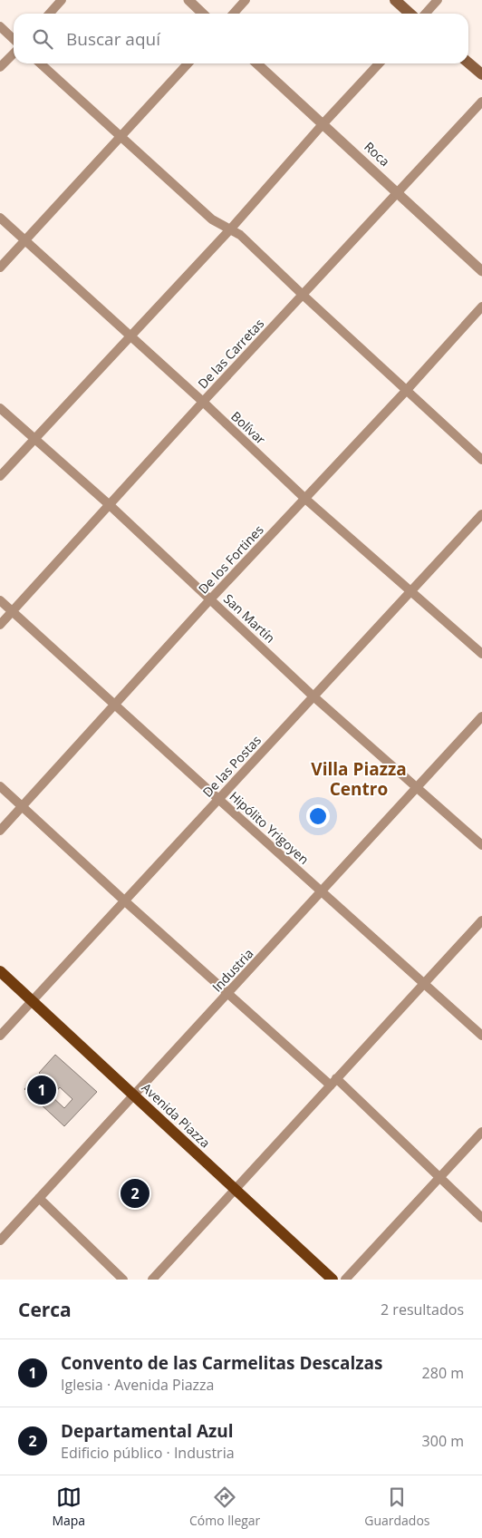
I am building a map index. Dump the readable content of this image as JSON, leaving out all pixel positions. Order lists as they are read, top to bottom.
{
  "streets": {
    "main road": ["Avenida Piazza"],
    "street": [
      "Roca",
      "De las Carretas",
      "Bolívar",
      "De los Fortines",
      "San Martín",
      "De las Postas",
      "Hipólito Yrigoyen",
      "Industria"
    ]
  },
  "crossings": [
    ["Roca", "De las Carretas"],
    ["De las Carretas", "Bolívar"],
    ["De las Carretas", "San Martín"],
    ["De las Carretas", "Hipólito Yrigoyen"],
    ["Bolívar", "De los Fortines"],
    ["Bolívar", "De las Postas"],
    ["De los Fortines", "San Martín"],
    ["De los Fortines", "Hipólito Yrigoyen"],
    ["San Martín", "De las Postas"],
    ["San Martín", "Industria"],
    ["De las Postas", "Hipólito Yrigoyen"],
    ["De las Postas", "Avenida Piazza"],
    ["Hipólito Yrigoyen", "Industria"],
    ["Industria", "Avenida Piazza"]
  ],
  "districts": ["Villa Piazza Centro"],
  "page": {
    "search": "Buscar aquí",
    "pins": ["1", "2"],
    "heading": ["Cerca", "2 resultados"],
    "list": [
      {
        "mark": "1",
        "name": "Convento de las Carmelitas Descalzas",
        "note": "Iglesia · Avenida Piazza",
        "value": "280 m"
      },
      {
        "mark": "2",
        "name": "Departamental Azul",
        "note": "Edificio público · Industria",
        "value": "300 m"
      }
    ],
    "nav": ["Mapa", "Cómo llegar", "Guardados"]
  }
}
